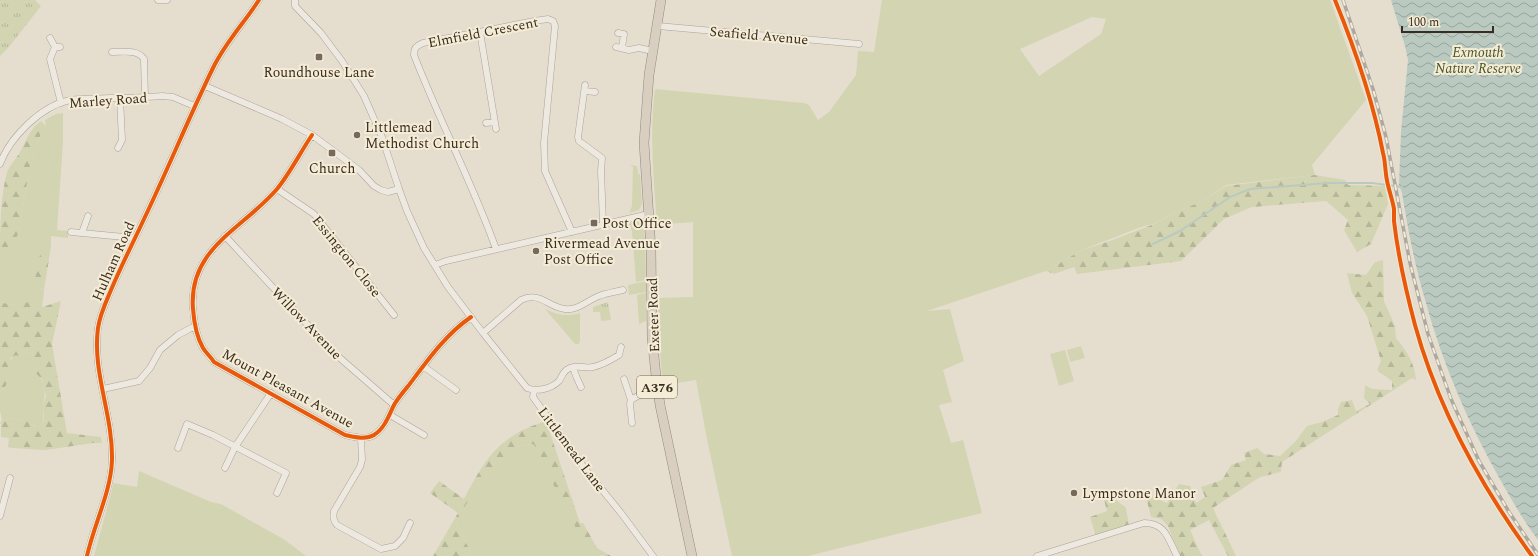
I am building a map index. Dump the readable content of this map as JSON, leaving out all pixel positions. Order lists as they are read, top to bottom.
{
  "streets": {
    "highway": ["Exeter Road", "A376"],
    "street": [
      "Elmfield Crescent",
      "Seafield Avenue",
      "Marley Road",
      "Essington Close",
      "Hulham Road",
      "Willow Avenue",
      "Mount Pleasant Avenue",
      "Littlemead Lane"
    ]
  },
  "crossings": [
    ["Seafield Avenue", "Exeter Road"],
    ["Marley Road", "Hulham Road"],
    ["Essington Close", "Mount Pleasant Avenue"],
    ["Willow Avenue", "Mount Pleasant Avenue"],
    ["Mount Pleasant Avenue", "Littlemead Lane"]
  ],
  "parks": ["Exmouth Nature Reserve"],
  "places": {
    "transit": ["Roundhouse Lane", "Church", "Post Office"],
    "other": ["Littlemead Methodist Church", "Rivermead Avenue Post Office", "Lympstone Manor"]
  },
  "scale_bar": "100 m"
}
